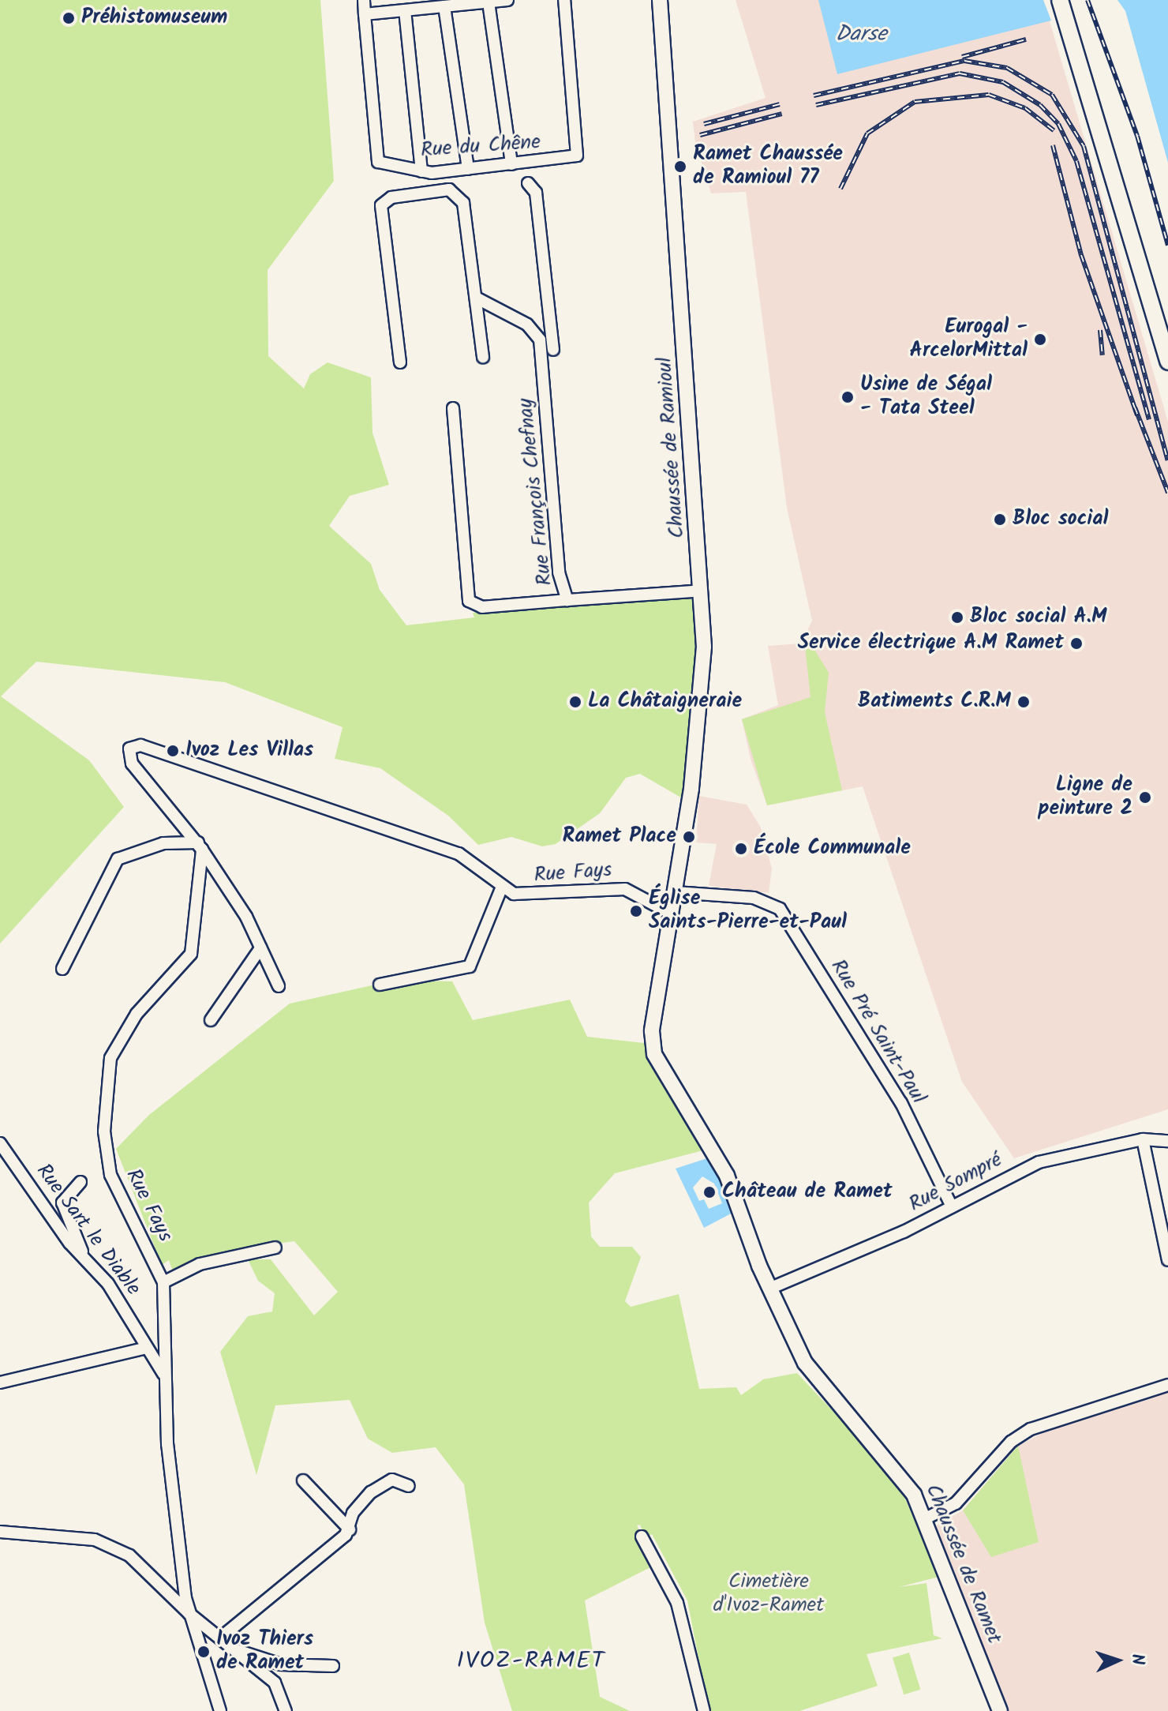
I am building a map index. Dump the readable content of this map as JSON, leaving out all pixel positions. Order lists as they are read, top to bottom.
{
  "streets": {
    "main road": ["Chaussée de Ramioul", "Chaussée de Ramet"],
    "street": [
      "Rue du Chêne",
      "Rue François Chefnay",
      "Rue Fays",
      "Rue Pré Saint-Paul",
      "Rue Sompré",
      "Rue Sart le Diable"
    ]
  },
  "crossings": [
    ["Chaussée de Ramioul", "Rue François Chefnay"],
    ["Chaussée de Ramioul", "Rue Pré Saint-Paul"],
    ["Rue Fays", "Rue Sart le Diable"],
    ["Rue Fays", "Chaussée de Ramet"],
    ["Rue Pré Saint-Paul", "Rue Sompré"],
    ["Rue Sompré", "Chaussée de Ramet"]
  ],
  "districts": ["IVOZ-RAMET"],
  "water": ["Darse"],
  "parks": ["Cimetière d'Ivoz-Ramet"],
  "places": [
    "Préhistomuseum",
    "Ramet Chaussée de Ramioul 77",
    "Eurogal - ArcelorMittal",
    "Usine de Ségal - Tata Steel",
    "Bloc social",
    "Bloc social A.M",
    "Service électrique A.M Ramet",
    "La Châtaigneraie",
    "Batiments C.R.M",
    "Ivoz Les Villas",
    "Ligne de peinture 2",
    "Ramet Place",
    "École Communale",
    "Église Saints-Pierre-et-Paul",
    "Château de Ramet",
    "Ivoz Thiers de Ramet"
  ],
  "north": "right"
}
